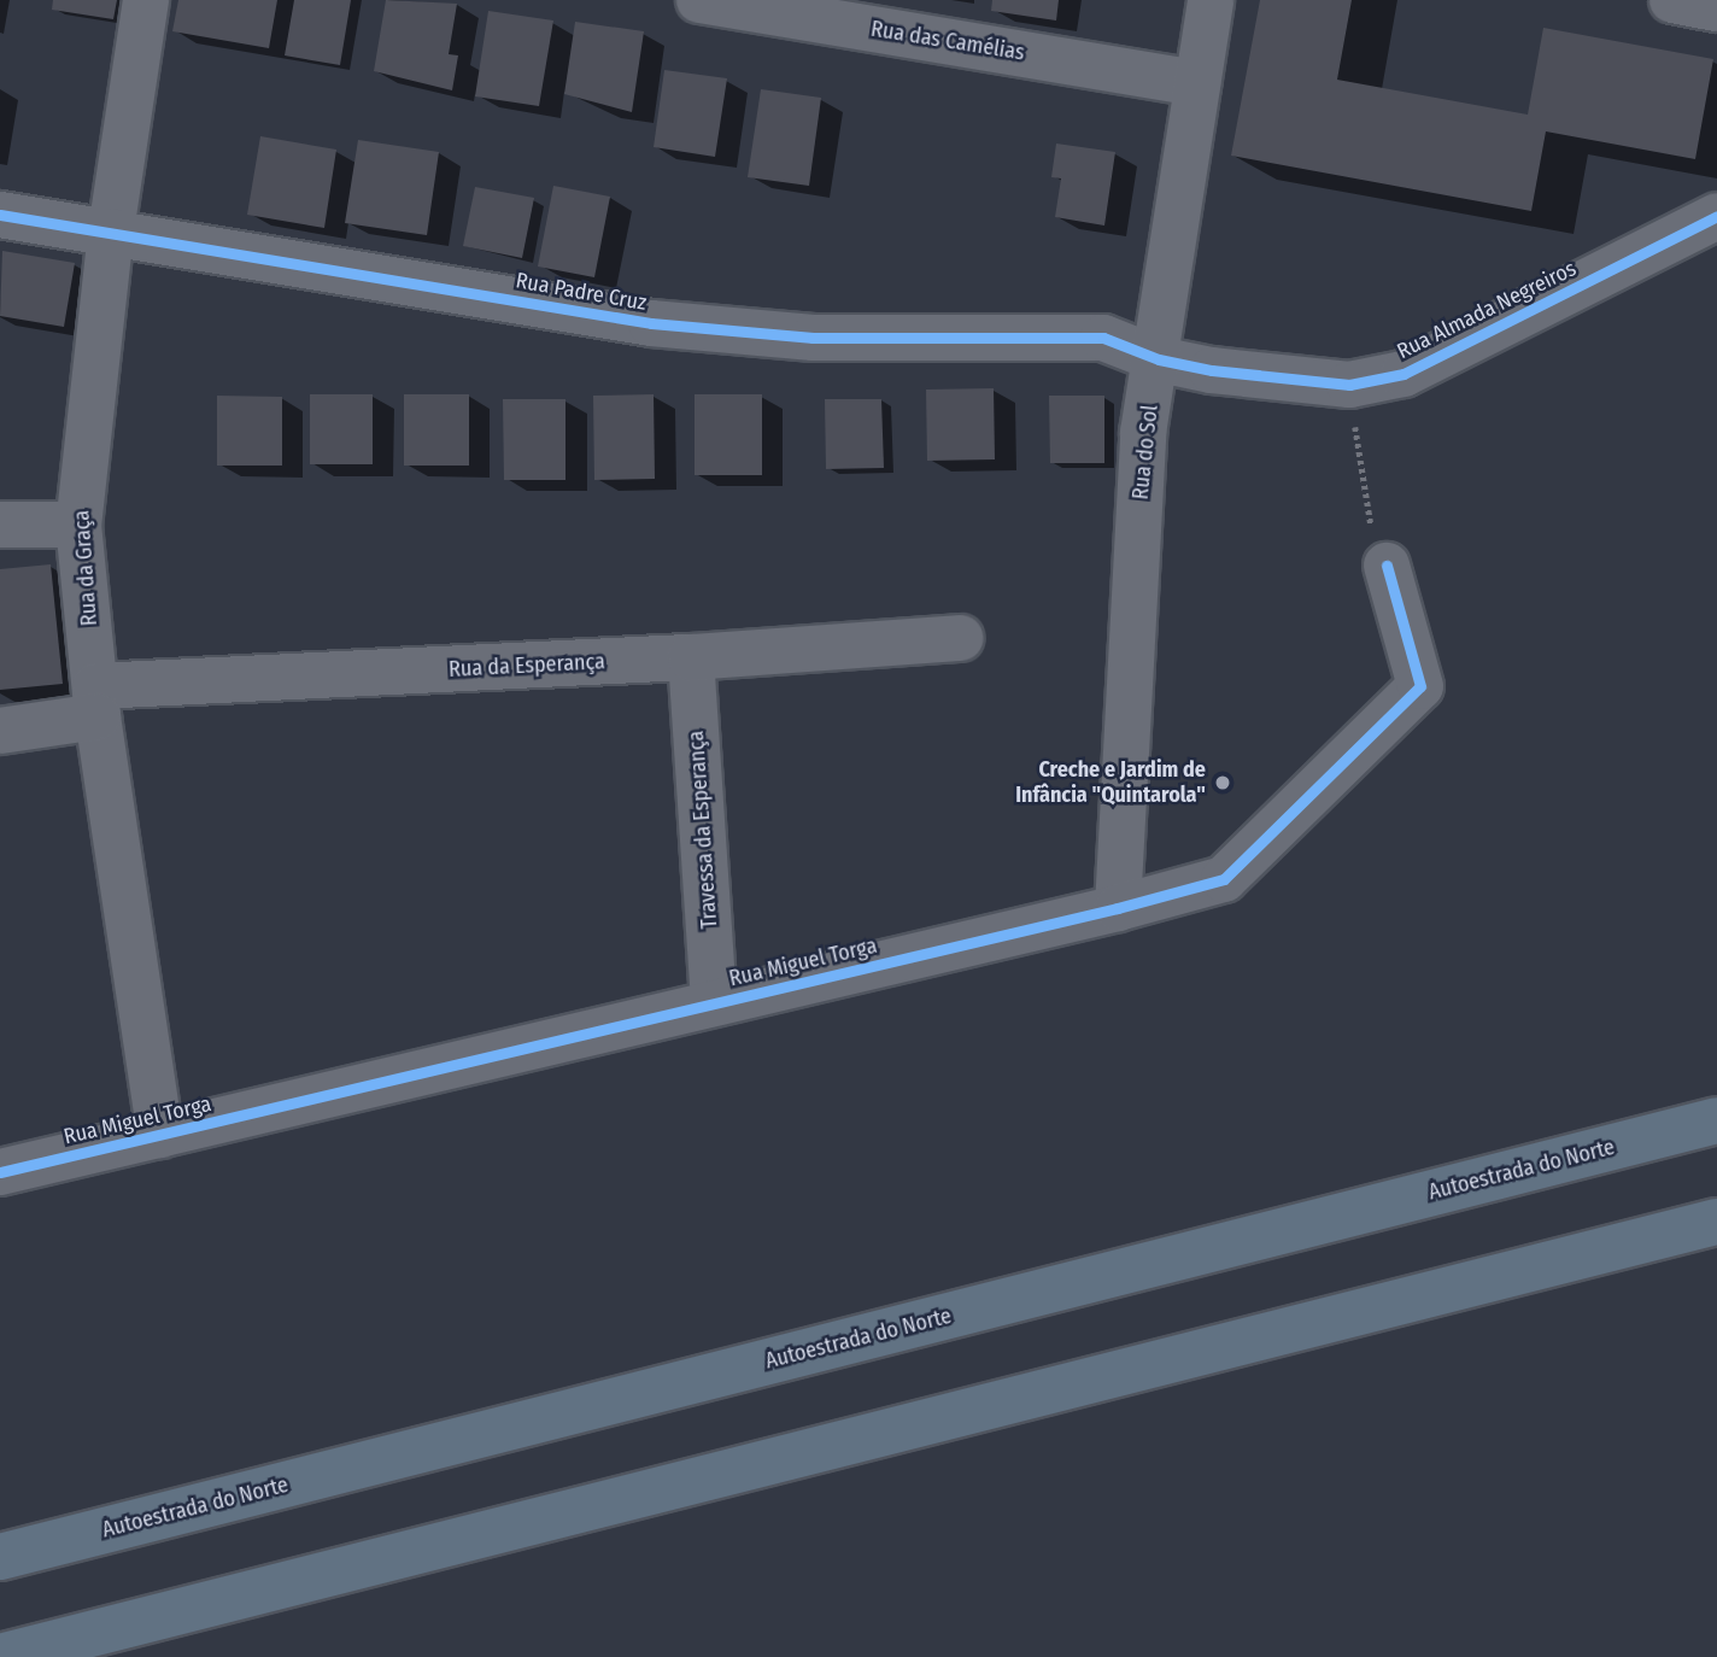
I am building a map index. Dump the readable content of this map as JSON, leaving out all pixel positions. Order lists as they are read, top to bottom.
{
  "streets": {
    "highway": ["Autoestrada do Norte"],
    "street": [
      "Rua das Camélias",
      "Rua Padre Cruz",
      "Rua Almada Negreiros",
      "Rua do Sol",
      "Rua da Graça",
      "Rua da Esperança",
      "Travessa da Esperança",
      "Rua Miguel Torga"
    ]
  },
  "crossings": [
    ["Rua das Camélias", "Rua do Sol"],
    ["Rua Padre Cruz", "Rua Almada Negreiros"],
    ["Rua Padre Cruz", "Rua do Sol"],
    ["Rua Padre Cruz", "Rua da Graça"],
    ["Rua Almada Negreiros", "Rua do Sol"],
    ["Rua do Sol", "Rua Miguel Torga"],
    ["Rua da Graça", "Rua da Esperança"],
    ["Rua da Graça", "Rua Miguel Torga"],
    ["Rua da Esperança", "Travessa da Esperança"],
    ["Travessa da Esperança", "Rua Miguel Torga"]
  ],
  "places": ["Creche e Jardim de Infância \"Quintarola\""]
}
